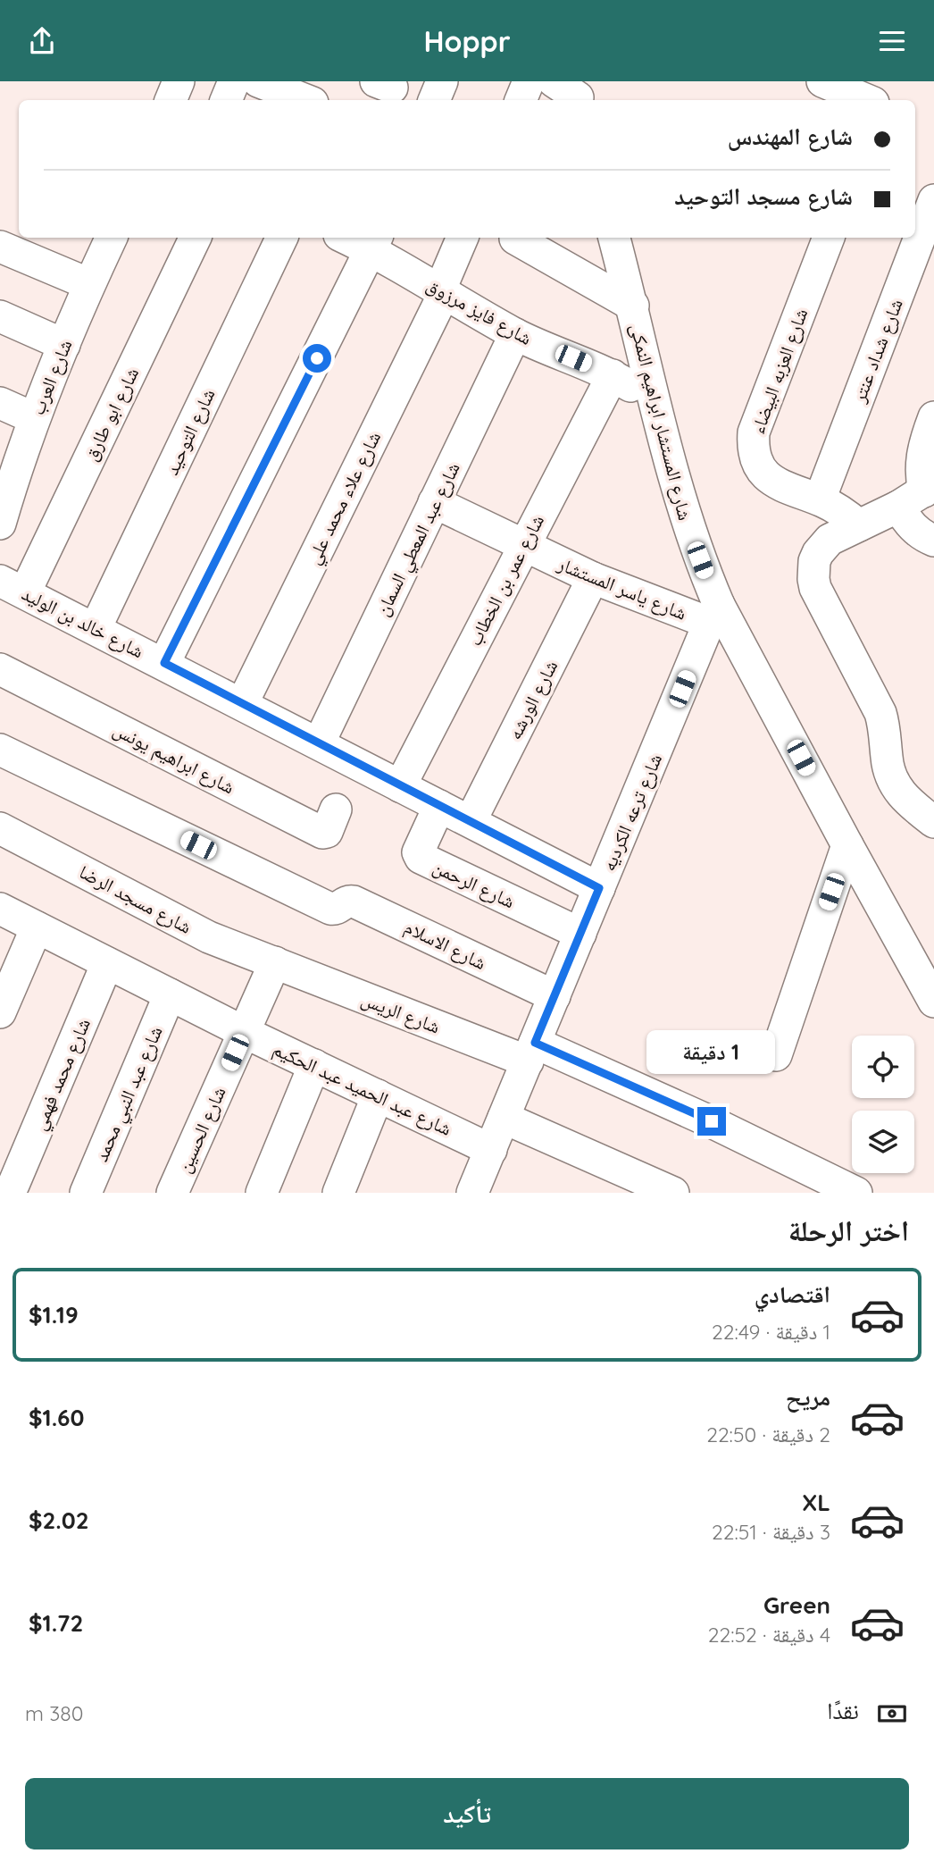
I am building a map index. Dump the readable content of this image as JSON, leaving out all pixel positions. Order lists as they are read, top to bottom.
{
  "streets": {
    "street": [
      "شارع فايز مرزوق",
      "شارع شداد عنتر",
      "شارع العزبه البيضاء",
      "شارع العرب",
      "شارع ابو طارق",
      "شارع المستشار ابراهيم النمكى",
      "شارع التوحيد",
      "شارع علاء محمد علي",
      "شارع عبد المعطي السمان",
      "شارع عمر بن الخطاب",
      "شارع ياسر المستشار",
      "شارع خالد بن الوليد",
      "شارع الورشه",
      "شارع ابراهيم يونس",
      "شارع ترعه الكرديه",
      "شارع الرحمن",
      "شارع مسجد الرضا",
      "شارع الاسلام",
      "شارع الريس",
      "شارع محمد فهمي",
      "شارع عبد الحميد عبد الحكيم",
      "شارع عبد النبي محمد",
      "شارع الحسين"
    ]
  },
  "crossings": [
    ["شارع فايز مرزوق", "شارع المستشار ابراهيم النمكى"],
    ["شارع فايز مرزوق", "شارع علاء محمد علي"],
    ["شارع فايز مرزوق", "شارع عبد المعطي السمان"],
    ["شارع فايز مرزوق", "شارع عمر بن الخطاب"],
    ["شارع شداد عنتر", "شارع العزبه البيضاء"],
    ["شارع ابو طارق", "شارع خالد بن الوليد"],
    ["شارع المستشار ابراهيم النمكى", "شارع ياسر المستشار"],
    ["شارع المستشار ابراهيم النمكى", "شارع ترعه الكرديه"],
    ["شارع التوحيد", "شارع خالد بن الوليد"],
    ["شارع علاء محمد علي", "شارع خالد بن الوليد"],
    ["شارع عبد المعطي السمان", "شارع ياسر المستشار"],
    ["شارع عبد المعطي السمان", "شارع خالد بن الوليد"],
    ["شارع عمر بن الخطاب", "شارع ياسر المستشار"],
    ["شارع عمر بن الخطاب", "شارع خالد بن الوليد"],
    ["شارع ياسر المستشار", "شارع الورشه"],
    ["شارع ياسر المستشار", "شارع ترعه الكرديه"],
    ["شارع خالد بن الوليد", "شارع الورشه"],
    ["شارع خالد بن الوليد", "شارع ترعه الكرديه"],
    ["شارع خالد بن الوليد", "شارع الرحمن"],
    ["شارع ترعه الكرديه", "شارع الرحمن"],
    ["شارع ترعه الكرديه", "شارع الاسلام"],
    ["شارع ترعه الكرديه", "شارع الريس"],
    ["شارع ترعه الكرديه", "شارع عبد الحميد عبد الحكيم"],
    ["شارع مسجد الرضا", "شارع الريس"],
    ["شارع مسجد الرضا", "شارع الحسين"],
    ["شارع الريس", "شارع الحسين"],
    ["شارع محمد فهمي", "شارع عبد الحميد عبد الحكيم"],
    ["شارع عبد الحميد عبد الحكيم", "شارع عبد النبي محمد"],
    ["شارع عبد الحميد عبد الحكيم", "شارع الحسين"]
  ],
  "page": {
    "header": "Hoppr",
    "banner": ["شارع المهندس", "شارع مسجد التوحيد"],
    "bubble": "1 دقيقة",
    "heading": "اختر الرحلة",
    "list": [
      {
        "name": "اقتصادي",
        "note": "1 دقيقة · 22:49",
        "value": "$1.19"
      },
      {
        "name": "مريح",
        "note": "2 دقيقة · 22:50",
        "value": "$1.60"
      },
      {
        "name": "XL",
        "note": "3 دقيقة · 22:51",
        "value": "$2.02"
      },
      {
        "name": "Green",
        "note": "4 دقيقة · 22:52",
        "value": "$1.72"
      }
    ],
    "pay": ["نقدًا", "380 m"],
    "buttons": "تأكيد"
  }
}
